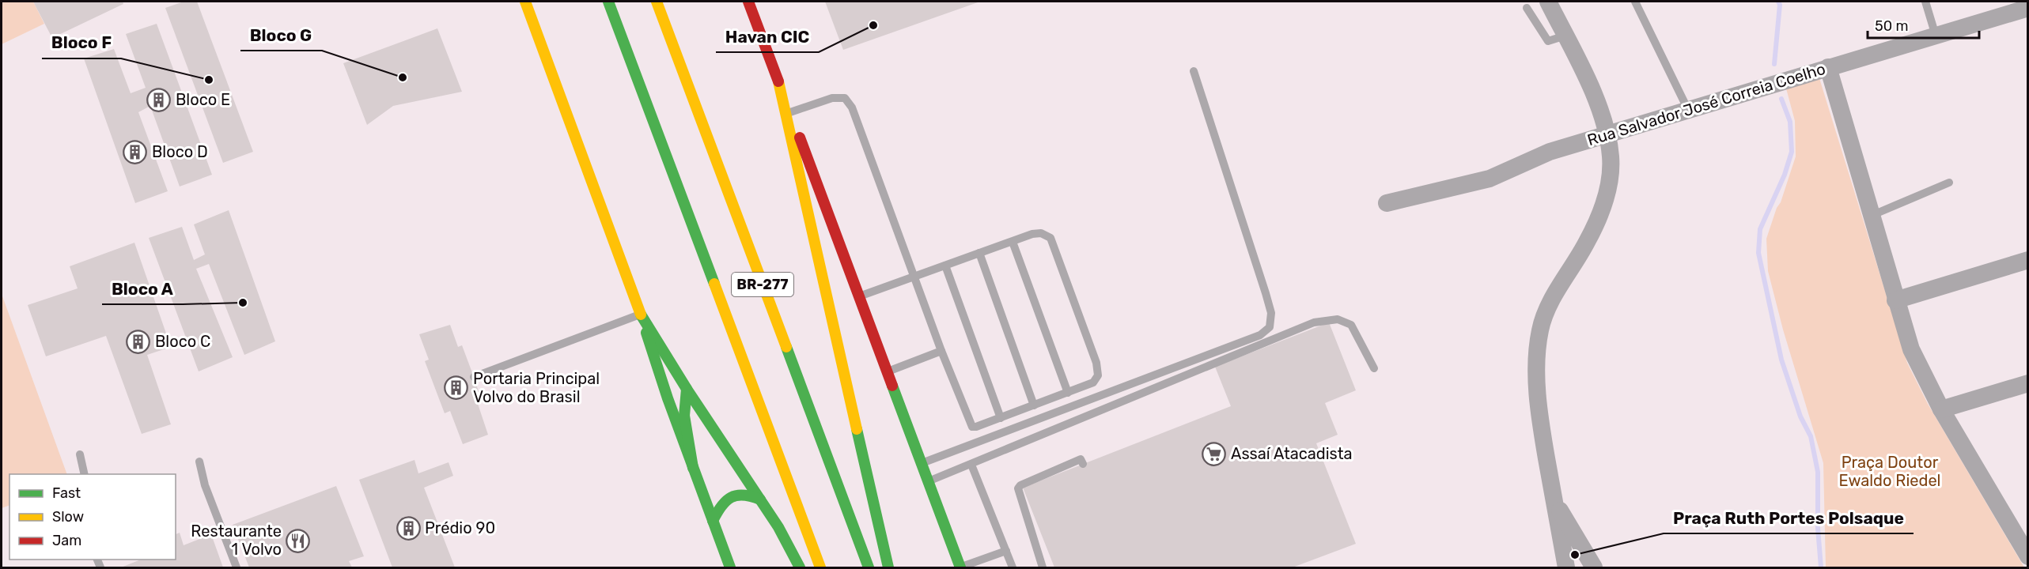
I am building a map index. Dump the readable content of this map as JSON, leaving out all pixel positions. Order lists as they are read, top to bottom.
{
  "streets": {
    "main road": ["BR-277"],
    "street": ["Rua Salvador José Correia Coelho"]
  },
  "parks": ["Praça Doutor Ewaldo Riedel"],
  "places": {
    "other": [
      "Havan CIC",
      "Bloco G",
      "Bloco F",
      "Bloco A",
      "Praça Ruth Portes Polsaque"
    ],
    "building": [
      "Bloco E",
      "Bloco D",
      "Bloco C",
      "Portaria Principal Volvo do Brasil",
      "Prédio 90"
    ],
    "supermarket": ["Assaí Atacadista"],
    "restaurant": ["Restaurante 1 Volvo"]
  },
  "legend": ["Fast", "Slow", "Jam"],
  "scale_bar": "50 m"
}
